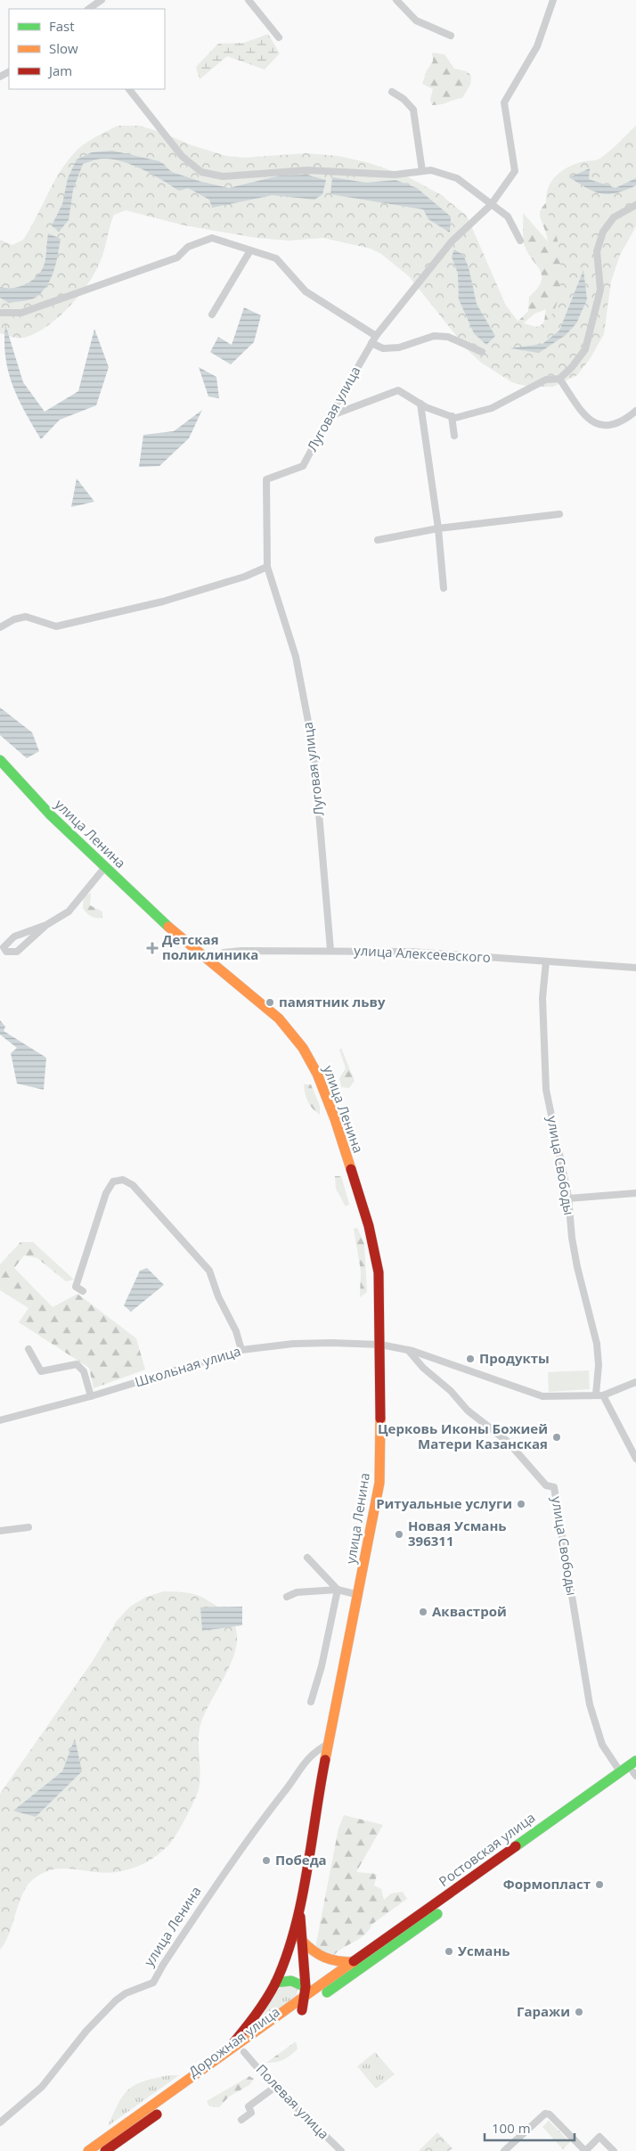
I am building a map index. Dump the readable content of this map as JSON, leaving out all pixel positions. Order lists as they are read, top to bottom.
{
  "streets": {
    "main road": ["улица Ленина", "Ростовская улица", "Дорожная улица"],
    "street": [
      "Луговая улица",
      "улица Алексеевского",
      "улица Свободы",
      "Школьная улица",
      "Полевая улица"
    ]
  },
  "crossings": [
    ["Луговая улица", "улица Алексеевского"],
    ["улица Ленина", "улица Алексеевского"],
    ["улица Ленина", "Школьная улица"],
    ["улица Алексеевского", "улица Свободы"],
    ["улица Свободы", "Ростовская улица"],
    ["Ростовская улица", "Дорожная улица"],
    ["Дорожная улица", "Полевая улица"]
  ],
  "places": {
    "health": ["Детская поликлиника"],
    "other": [
      "памятник льву",
      "Продукты",
      "Церковь Иконы Божией Матери Казанская",
      "Ритуальные услуги",
      "Новая Усмань 396311",
      "Аквастрой",
      "Победа",
      "Формопласт",
      "Усмань",
      "Гаражи"
    ]
  },
  "legend": ["Fast", "Slow", "Jam"],
  "scale_bar": "100 m"
}
